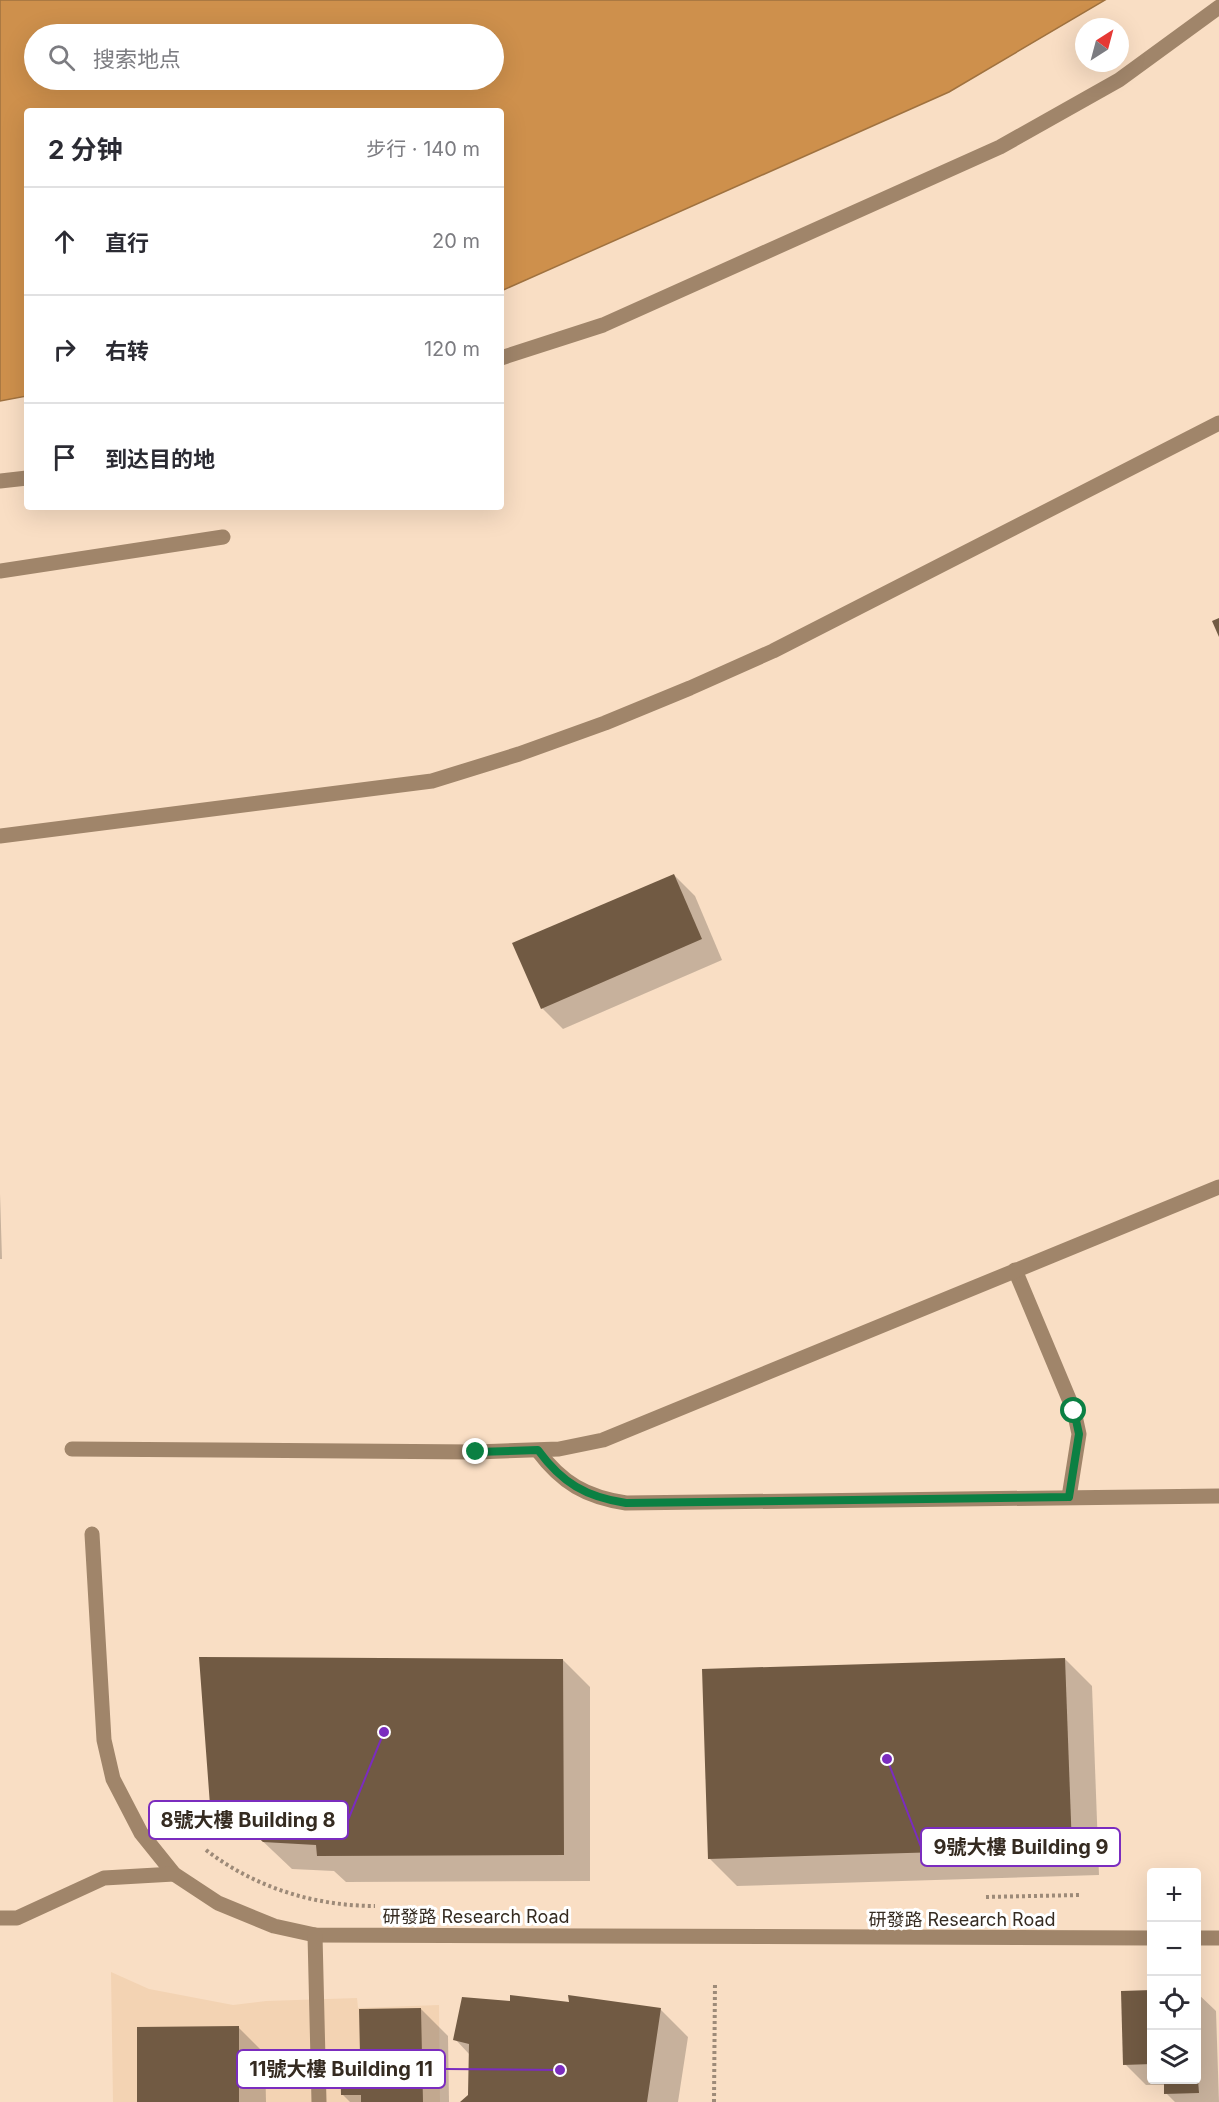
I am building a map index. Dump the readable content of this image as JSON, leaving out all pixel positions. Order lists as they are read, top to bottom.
{
  "streets": {
    "street": ["研發路 Research Road"]
  },
  "places": ["8號大樓 Building 8", "9號大樓 Building 9", "11號大樓 Building 11"],
  "north": "top right",
  "page": {
    "search": "搜索地点",
    "heading": ["2 分钟", "步行 · 140 m"],
    "list": [
      ["直行", "20 m"],
      ["右转", "120 m"],
      "到达目的地"
    ],
    "map_buttons": ["+", "−"]
  }
}
